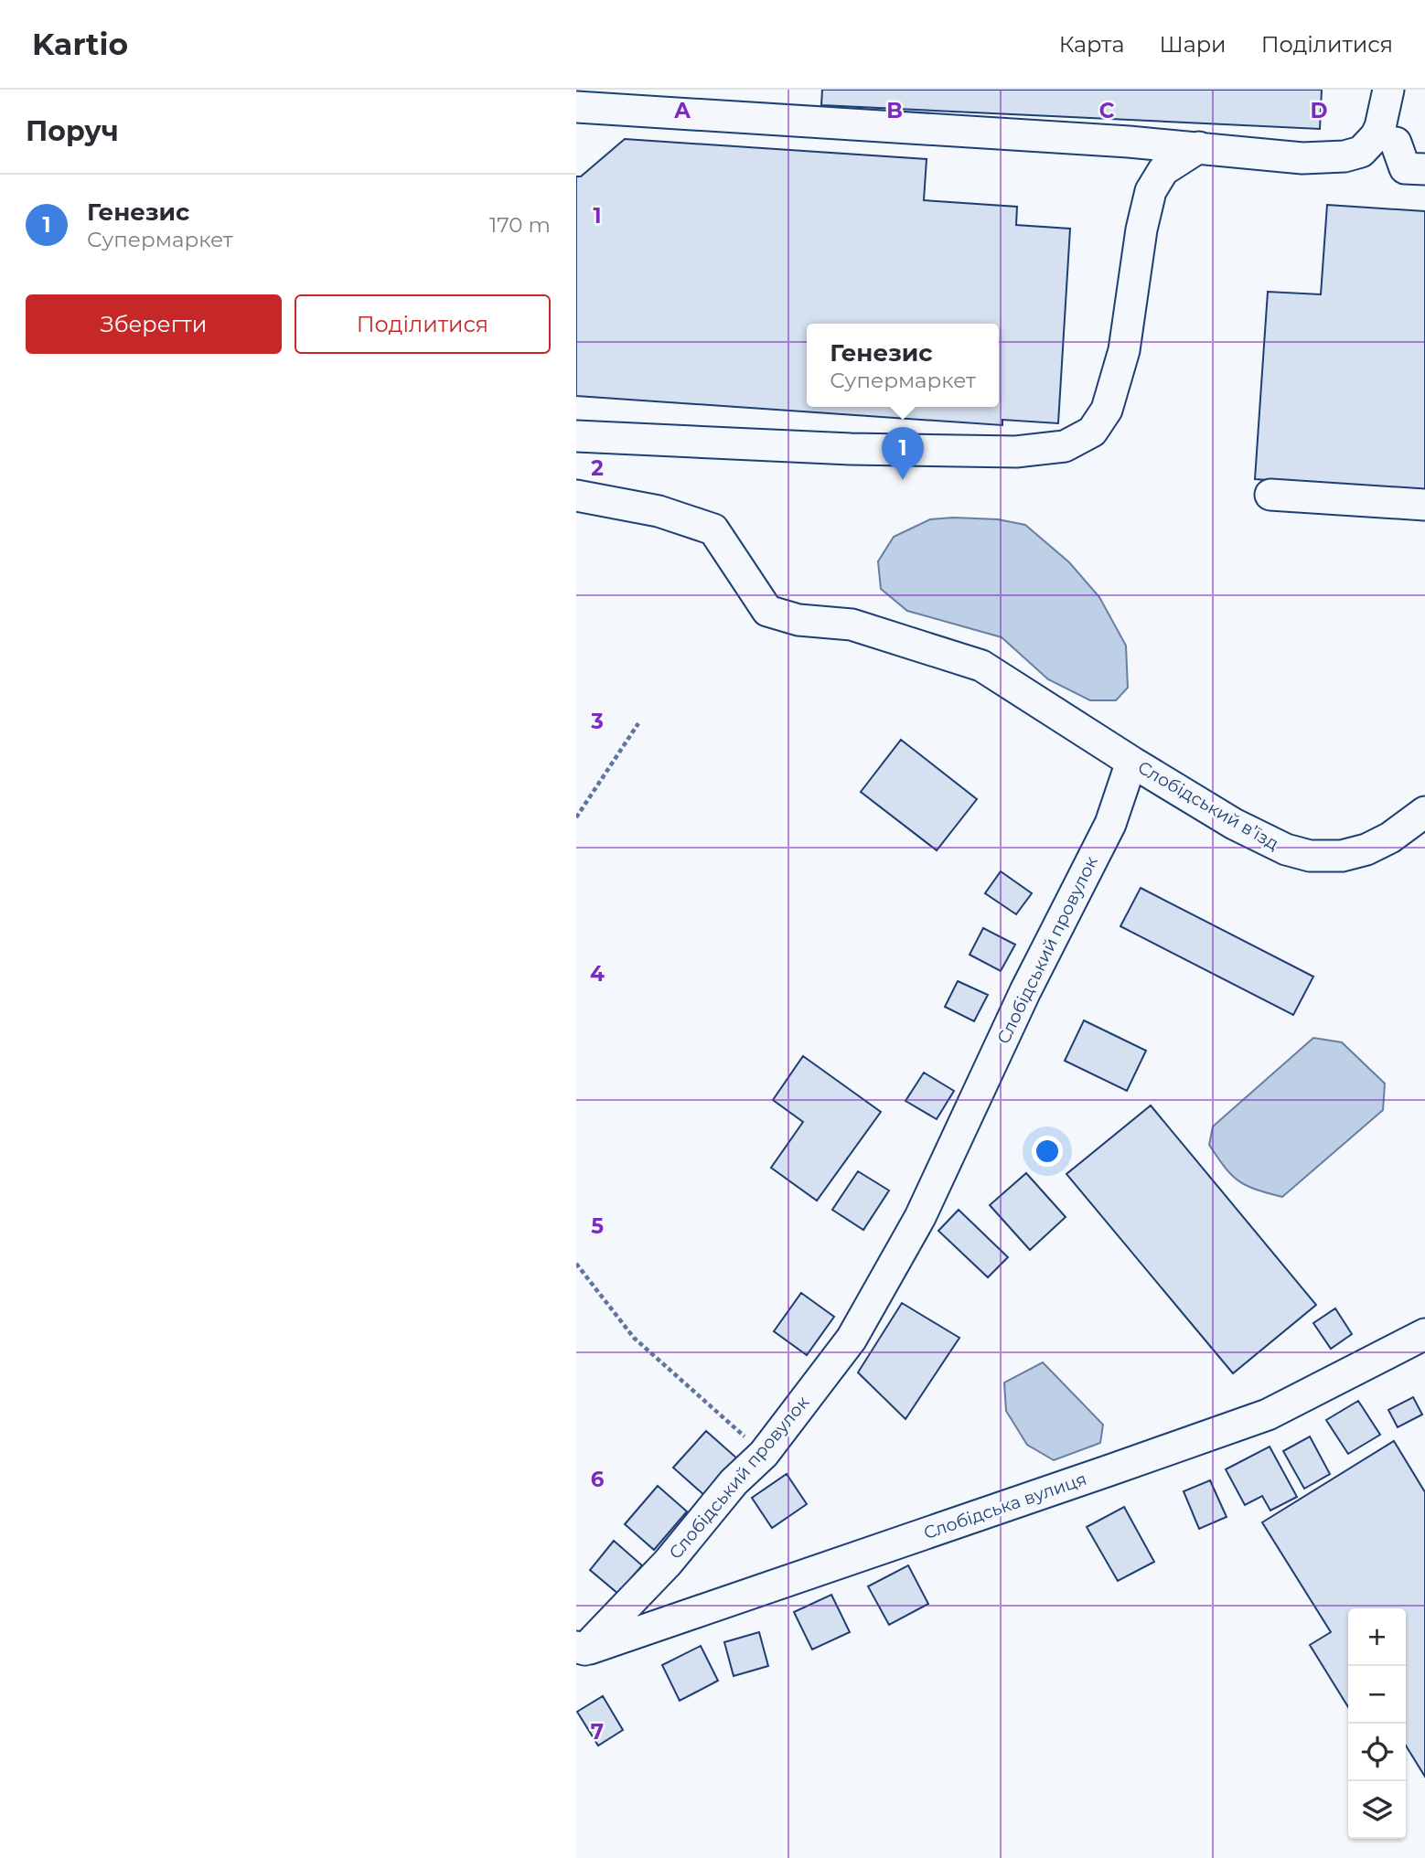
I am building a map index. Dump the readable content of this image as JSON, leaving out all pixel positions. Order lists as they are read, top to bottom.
{
  "streets": {
    "street": ["Слобідський в’їзд", "Слобідський провулок", "Слобідська вулиця"]
  },
  "crossings": [
    ["Слобідський в’їзд", "Слобідський провулок"],
    ["Слобідський провулок", "Слобідська вулиця"]
  ],
  "page": {
    "header": "Kartio",
    "nav": ["Карта", "Шари", "Поділитися"],
    "heading": "Поруч",
    "list": [
      {
        "mark": "1",
        "name": "Генезис",
        "note": "Супермаркет",
        "value": "170 m"
      }
    ],
    "buttons": ["Зберегти", "Поділитися"],
    "popup": ["Генезис", "Супермаркет"],
    "pins": "1",
    "map_buttons": ["+", "−"]
  },
  "grid": {
    "columns": [
      "A",
      "B",
      "C",
      "D"
    ],
    "rows": [
      "1",
      "2",
      "3",
      "4",
      "5",
      "6",
      "7"
    ]
  }
}
